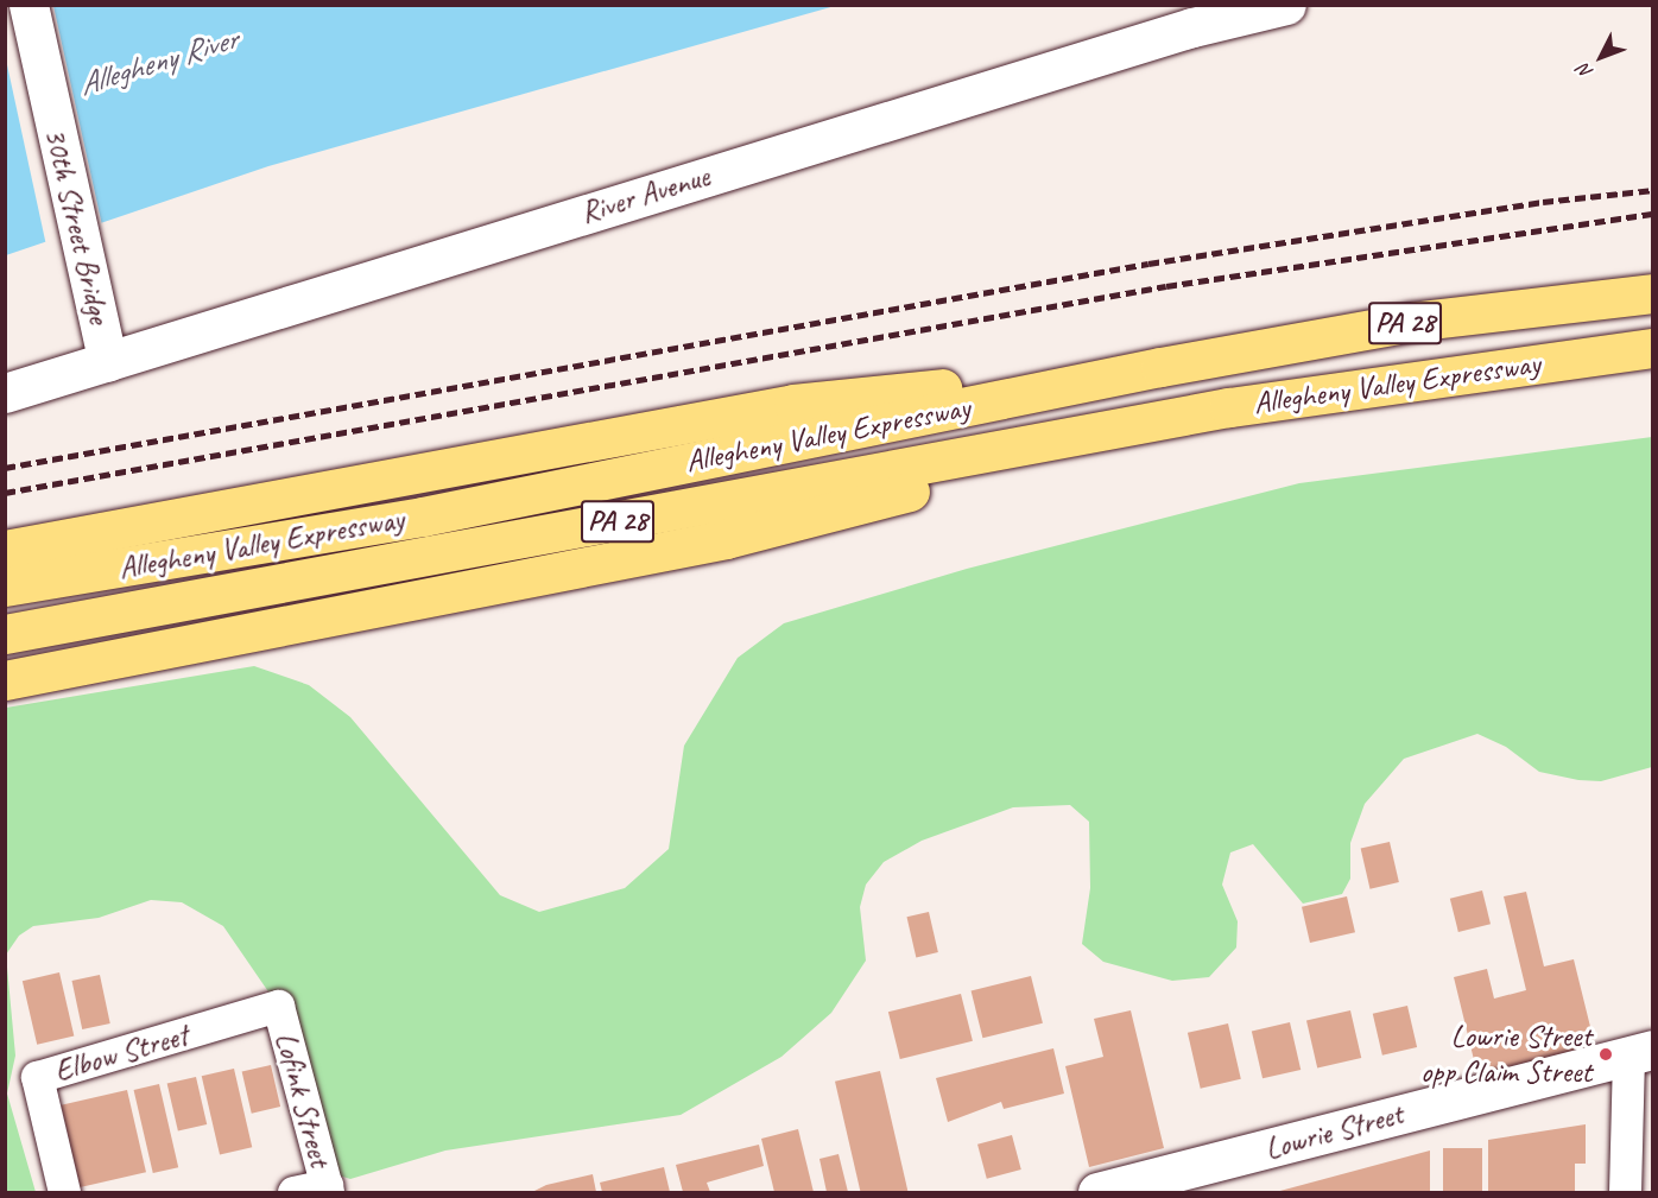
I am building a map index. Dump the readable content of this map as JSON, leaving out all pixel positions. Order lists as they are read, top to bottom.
{
  "streets": {
    "highway": ["PA 28", "Allegheny Valley Expressway"],
    "street": [
      "River Avenue",
      "30th Street Bridge",
      "Elbow Street",
      "Lofink Street",
      "Lowrie Street"
    ]
  },
  "crossings": [
    ["River Avenue", "30th Street Bridge"],
    ["Elbow Street", "Lofink Street"]
  ],
  "water": ["Allegheny River"],
  "places": ["Lowrie Street opp Claim Street"],
  "north": "bottom left"
}
